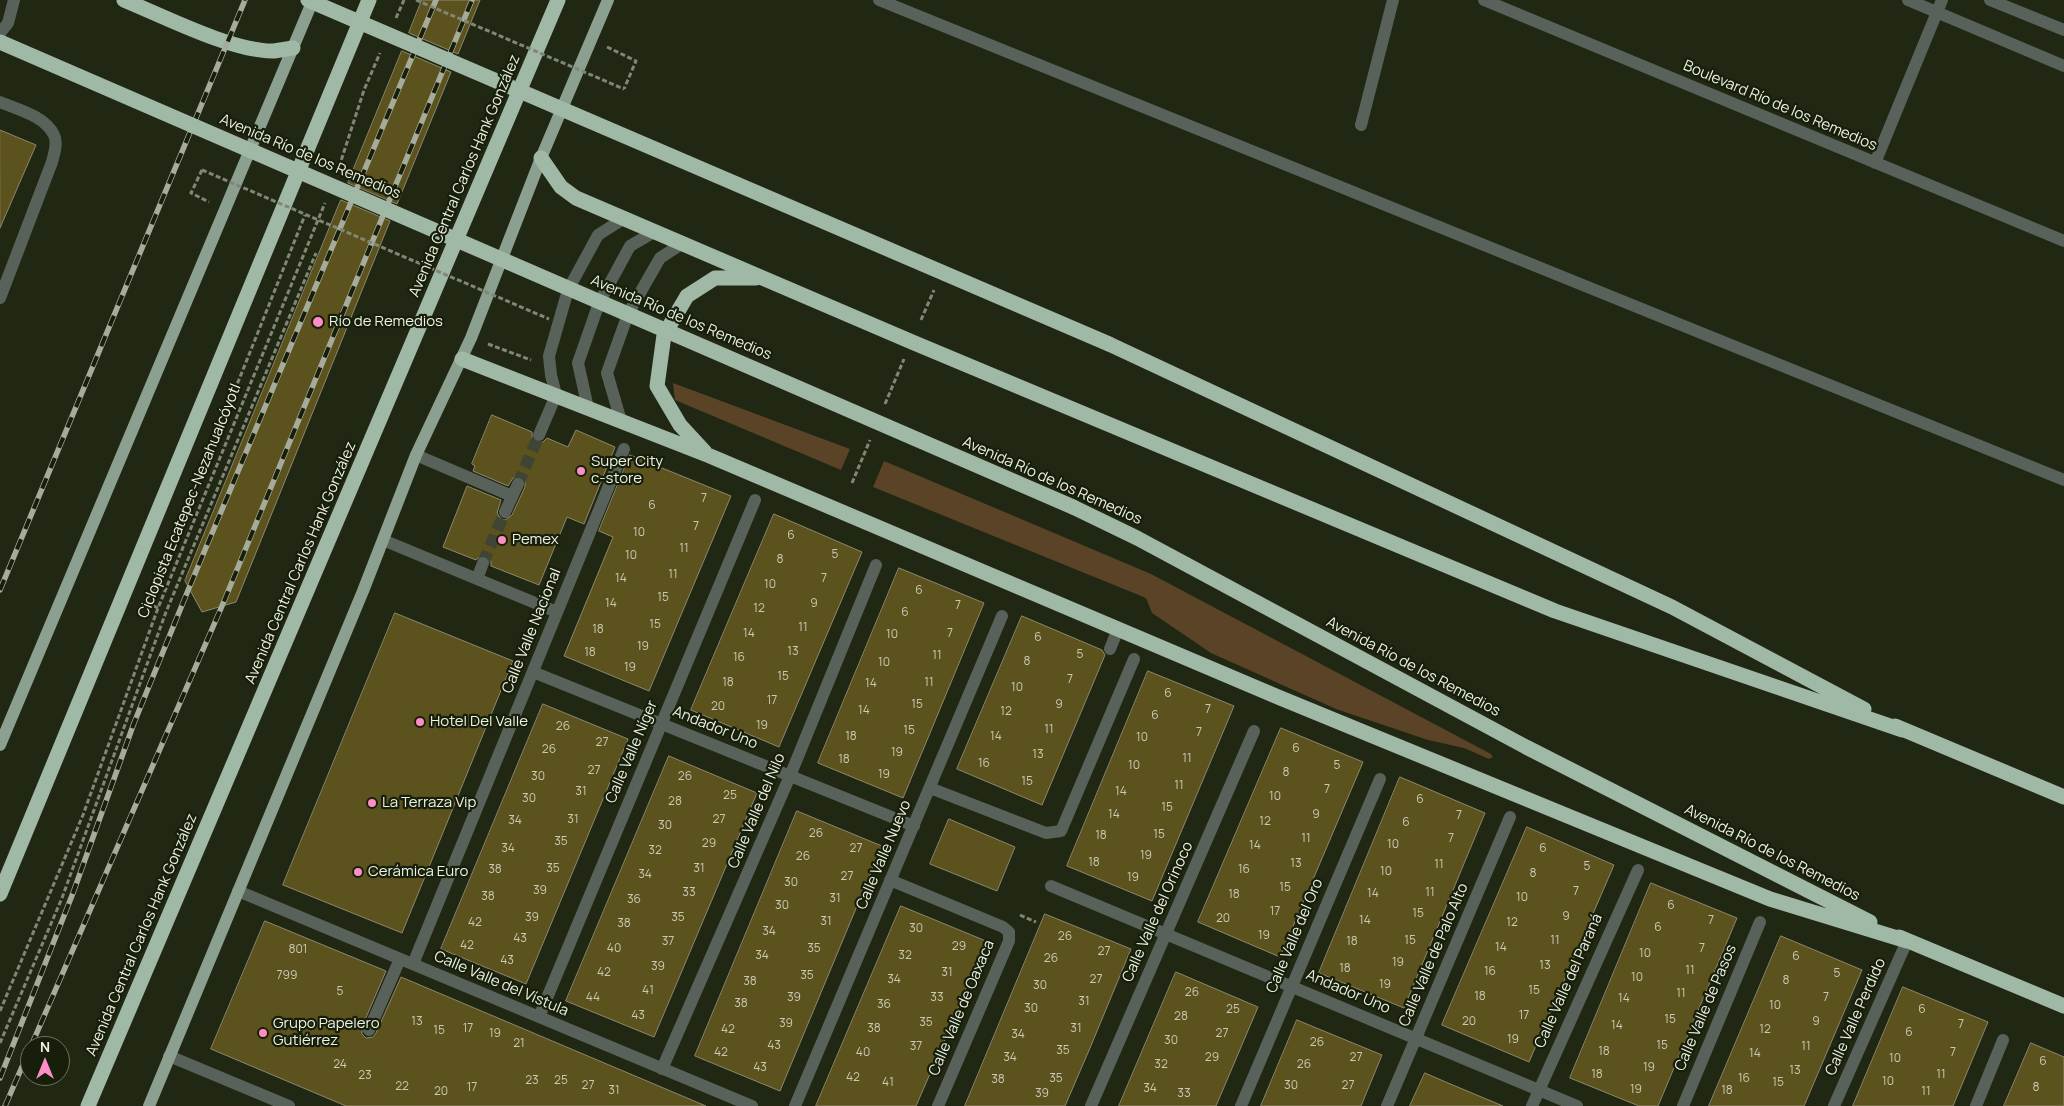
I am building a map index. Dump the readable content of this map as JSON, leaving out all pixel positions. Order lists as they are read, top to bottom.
{
  "streets": {
    "highway": ["Avenida Río de los Remedios", "Avenida Central Carlos Hank González"],
    "street": [
      "Boulevard Río de los Remedios",
      "Calle Valle Nacional",
      "Andador Uno",
      "Calle Valle Níger",
      "Calle Valle del Nilo",
      "Calle Valle Nuevo",
      "Calle Valle del Orinoco",
      "Calle Valle del Oro",
      "Calle Valle de Palo Alto",
      "Calle Valle del Paraná",
      "Calle Valle del Vístula",
      "Calle Valle de Oaxaca",
      "Calle Valle de Pasos",
      "Calle Valle Perdido"
    ],
    "path": ["Ciclopista Ecatepec-Nezahualcóyotl"]
  },
  "crossings": [
    ["Avenida Río de los Remedios", "Calle Valle Perdido"],
    ["Calle Valle Nacional", "Andador Uno"],
    ["Calle Valle Nacional", "Calle Valle del Vístula"],
    ["Andador Uno", "Calle Valle Níger"],
    ["Andador Uno", "Calle Valle del Nilo"],
    ["Andador Uno", "Calle Valle Nuevo"],
    ["Andador Uno", "Calle Valle del Orinoco"],
    ["Andador Uno", "Calle Valle del Oro"],
    ["Andador Uno", "Calle Valle de Palo Alto"],
    ["Andador Uno", "Calle Valle del Paraná"],
    ["Calle Valle Níger", "Calle Valle del Vístula"],
    ["Calle Valle del Nilo", "Calle Valle del Vístula"],
    ["Calle Valle Nuevo", "Calle Valle de Oaxaca"]
  ],
  "places": [
    "Río de Remedios",
    "Super City c-store",
    "Pemex",
    "Hotel Del Valle",
    "La Terraza Vip",
    "Cerámica Euro",
    "Grupo Papelero Gutiérrez"
  ],
  "house_numbers": [
    "7",
    "6",
    "7",
    "10",
    "6",
    "11",
    "5",
    "10",
    "8",
    "11",
    "14",
    "7",
    "10",
    "6",
    "15",
    "14",
    "9",
    "7",
    "12",
    "6",
    "15",
    "11",
    "18",
    "14",
    "7",
    "10",
    "6",
    "19",
    "13",
    "18",
    "5",
    "11",
    "16",
    "8",
    "10",
    "19",
    "15",
    "7",
    "18",
    "11",
    "14",
    "10",
    "6",
    "17",
    "15",
    "9",
    "20",
    "7",
    "14",
    "12",
    "6",
    "19",
    "26",
    "11",
    "15",
    "7",
    "18",
    "14",
    "10",
    "27",
    "6",
    "26",
    "19",
    "13",
    "11",
    "18",
    "16",
    "10",
    "5",
    "27",
    "8",
    "19",
    "30",
    "26",
    "15",
    "11",
    "7",
    "31",
    "14",
    "25",
    "10",
    "30",
    "6",
    "28",
    "15",
    "14",
    "9",
    "7",
    "31",
    "27",
    "34",
    "12",
    "6",
    "30",
    "26",
    "15",
    "18",
    "11",
    "7",
    "35",
    "29",
    "10",
    "14",
    "34",
    "27",
    "6",
    "32",
    "19",
    "26",
    "18",
    "13",
    "11",
    "5",
    "35",
    "31",
    "38",
    "16",
    "10",
    "8",
    "34",
    "27",
    "19",
    "30",
    "15",
    "39",
    "7",
    "33",
    "11",
    "14",
    "18",
    "38",
    "10",
    "31",
    "36",
    "30",
    "6",
    "17",
    "15",
    "9",
    "39",
    "35",
    "20",
    "14",
    "7",
    "31",
    "42",
    "12",
    "38",
    "6",
    "30",
    "34",
    "19",
    "26",
    "43",
    "15",
    "11",
    "37",
    "18",
    "42",
    "29",
    "14",
    "40",
    "35",
    "7",
    "801",
    "27",
    "10",
    "34",
    "32",
    "6",
    "26",
    "43",
    "19",
    "13",
    "39",
    "18",
    "11",
    "16",
    "42",
    "31",
    "5",
    "799",
    "35",
    "10",
    "34",
    "27",
    "8",
    "38",
    "19",
    "30",
    "41",
    "15",
    "5",
    "26",
    "11",
    "18",
    "44",
    "39",
    "33",
    "7",
    "14",
    "31",
    "38",
    "36",
    "10",
    "30",
    "25",
    "6",
    "43",
    "17",
    "28",
    "15",
    "13",
    "20",
    "9",
    "35",
    "39",
    "7",
    "14",
    "17",
    "38",
    "31",
    "42",
    "12",
    "15",
    "6",
    "19",
    "27",
    "34",
    "19",
    "30",
    "26",
    "21",
    "43",
    "15",
    "37",
    "11",
    "35",
    "18",
    "42",
    "40",
    "7",
    "14",
    "34",
    "29",
    "27",
    "10",
    "6",
    "24",
    "32",
    "26",
    "43",
    "19",
    "13",
    "18",
    "11",
    "23",
    "42",
    "35",
    "16",
    "38",
    "23",
    "25",
    "10",
    "41",
    "15",
    "27",
    "30",
    "27",
    "22",
    "17",
    "8",
    "34",
    "19",
    "31",
    "18",
    "20",
    "11",
    "39",
    "33"
  ],
  "north": "top"
}
